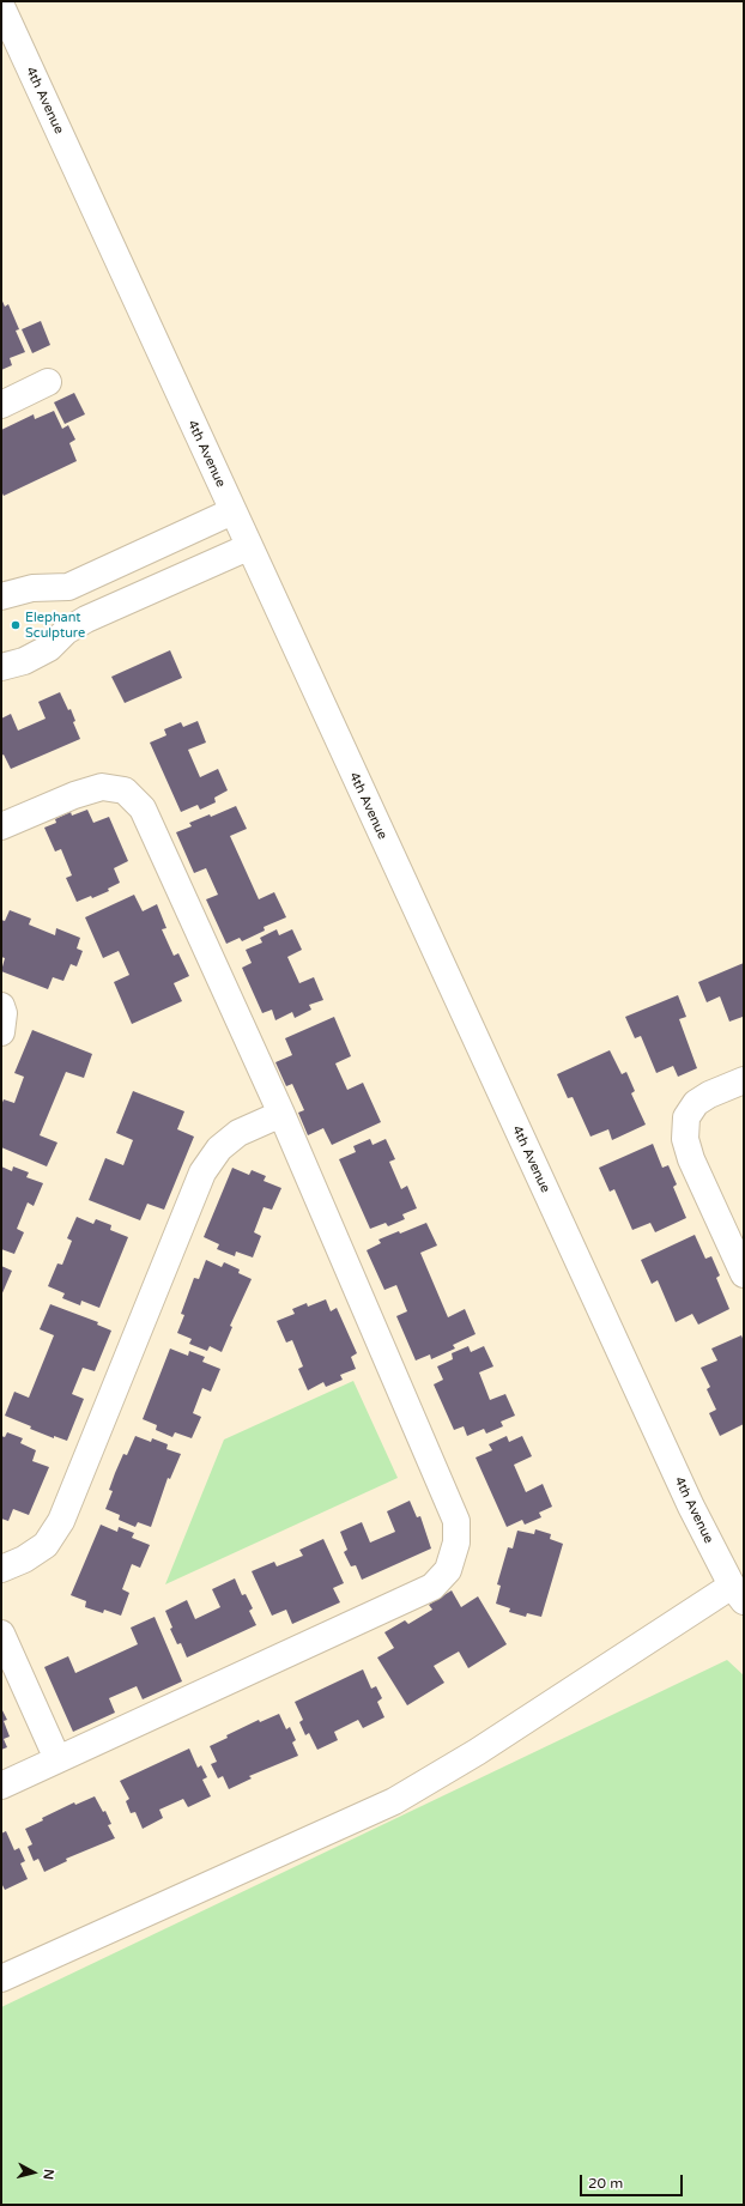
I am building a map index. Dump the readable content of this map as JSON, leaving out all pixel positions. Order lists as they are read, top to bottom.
{
  "streets": {
    "street": ["4th Avenue"]
  },
  "places": ["Elephant Sculpture"],
  "scale_bar": "20 m",
  "north": "right"
}
